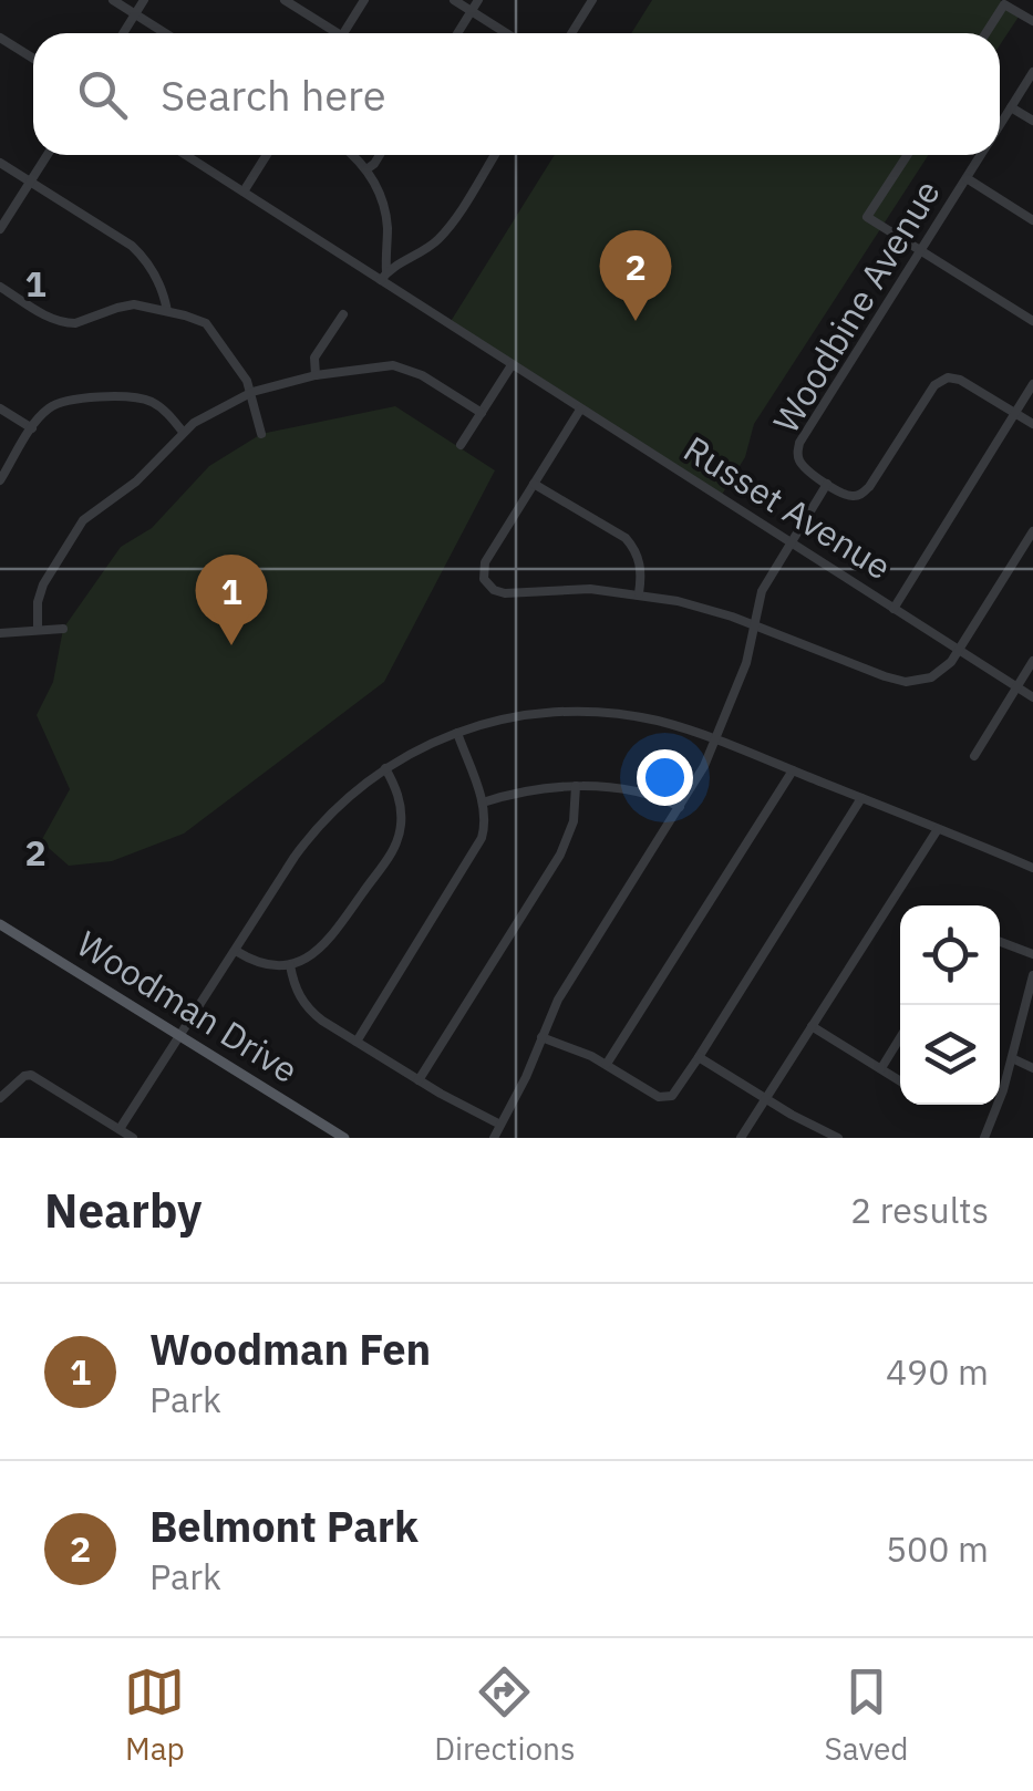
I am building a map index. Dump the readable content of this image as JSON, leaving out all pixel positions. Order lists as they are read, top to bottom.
{
  "streets": {
    "main road": ["Woodman Drive"],
    "street": ["Woodbine Avenue", "Russet Avenue"]
  },
  "crossings": [
    ["Woodbine Avenue", "Russet Avenue"]
  ],
  "page": {
    "search": "Search here",
    "pins": ["2", "1"],
    "heading": ["Nearby", "2 results"],
    "list": [
      {
        "mark": "1",
        "name": "Woodman Fen",
        "note": "Park",
        "value": "490 m"
      },
      {
        "mark": "2",
        "name": "Belmont Park",
        "note": "Park",
        "value": "500 m"
      }
    ],
    "nav": ["Map", "Directions", "Saved"]
  },
  "grid": {
    "rows": ["1", "2"]
  }
}
